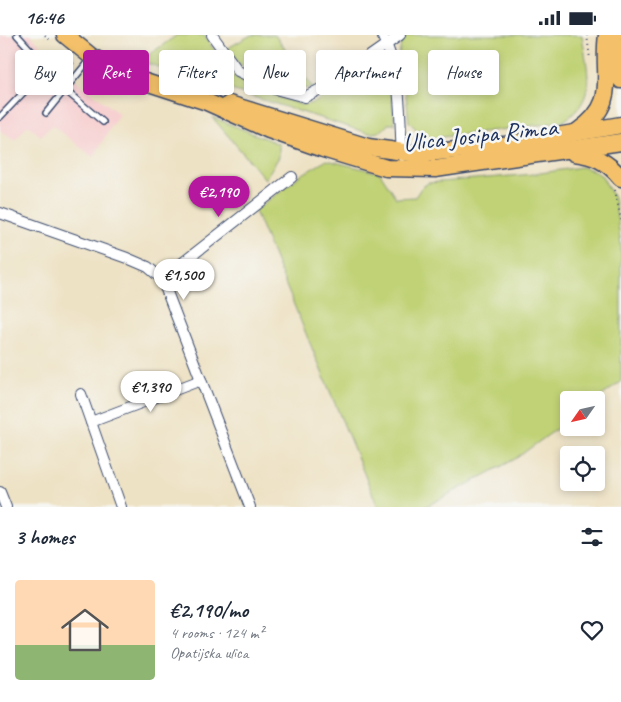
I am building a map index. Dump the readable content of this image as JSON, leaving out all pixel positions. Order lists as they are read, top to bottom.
{
  "streets": {
    "main road": ["Ulica Josipa Rimca"]
  },
  "north": "bottom left",
  "page": {
    "status": "16:46",
    "chip": [
      "Buy",
      "Rent",
      "Filters",
      "New",
      "Apartment",
      "House"
    ],
    "price": ["€2,190", "€1,500", "€1,390"],
    "heading": "3 homes",
    "list": [
      {
        "name": "€2,190/mo",
        "note": "4 rooms · 124 m² · Opatijska ulica"
      }
    ]
  }
}
